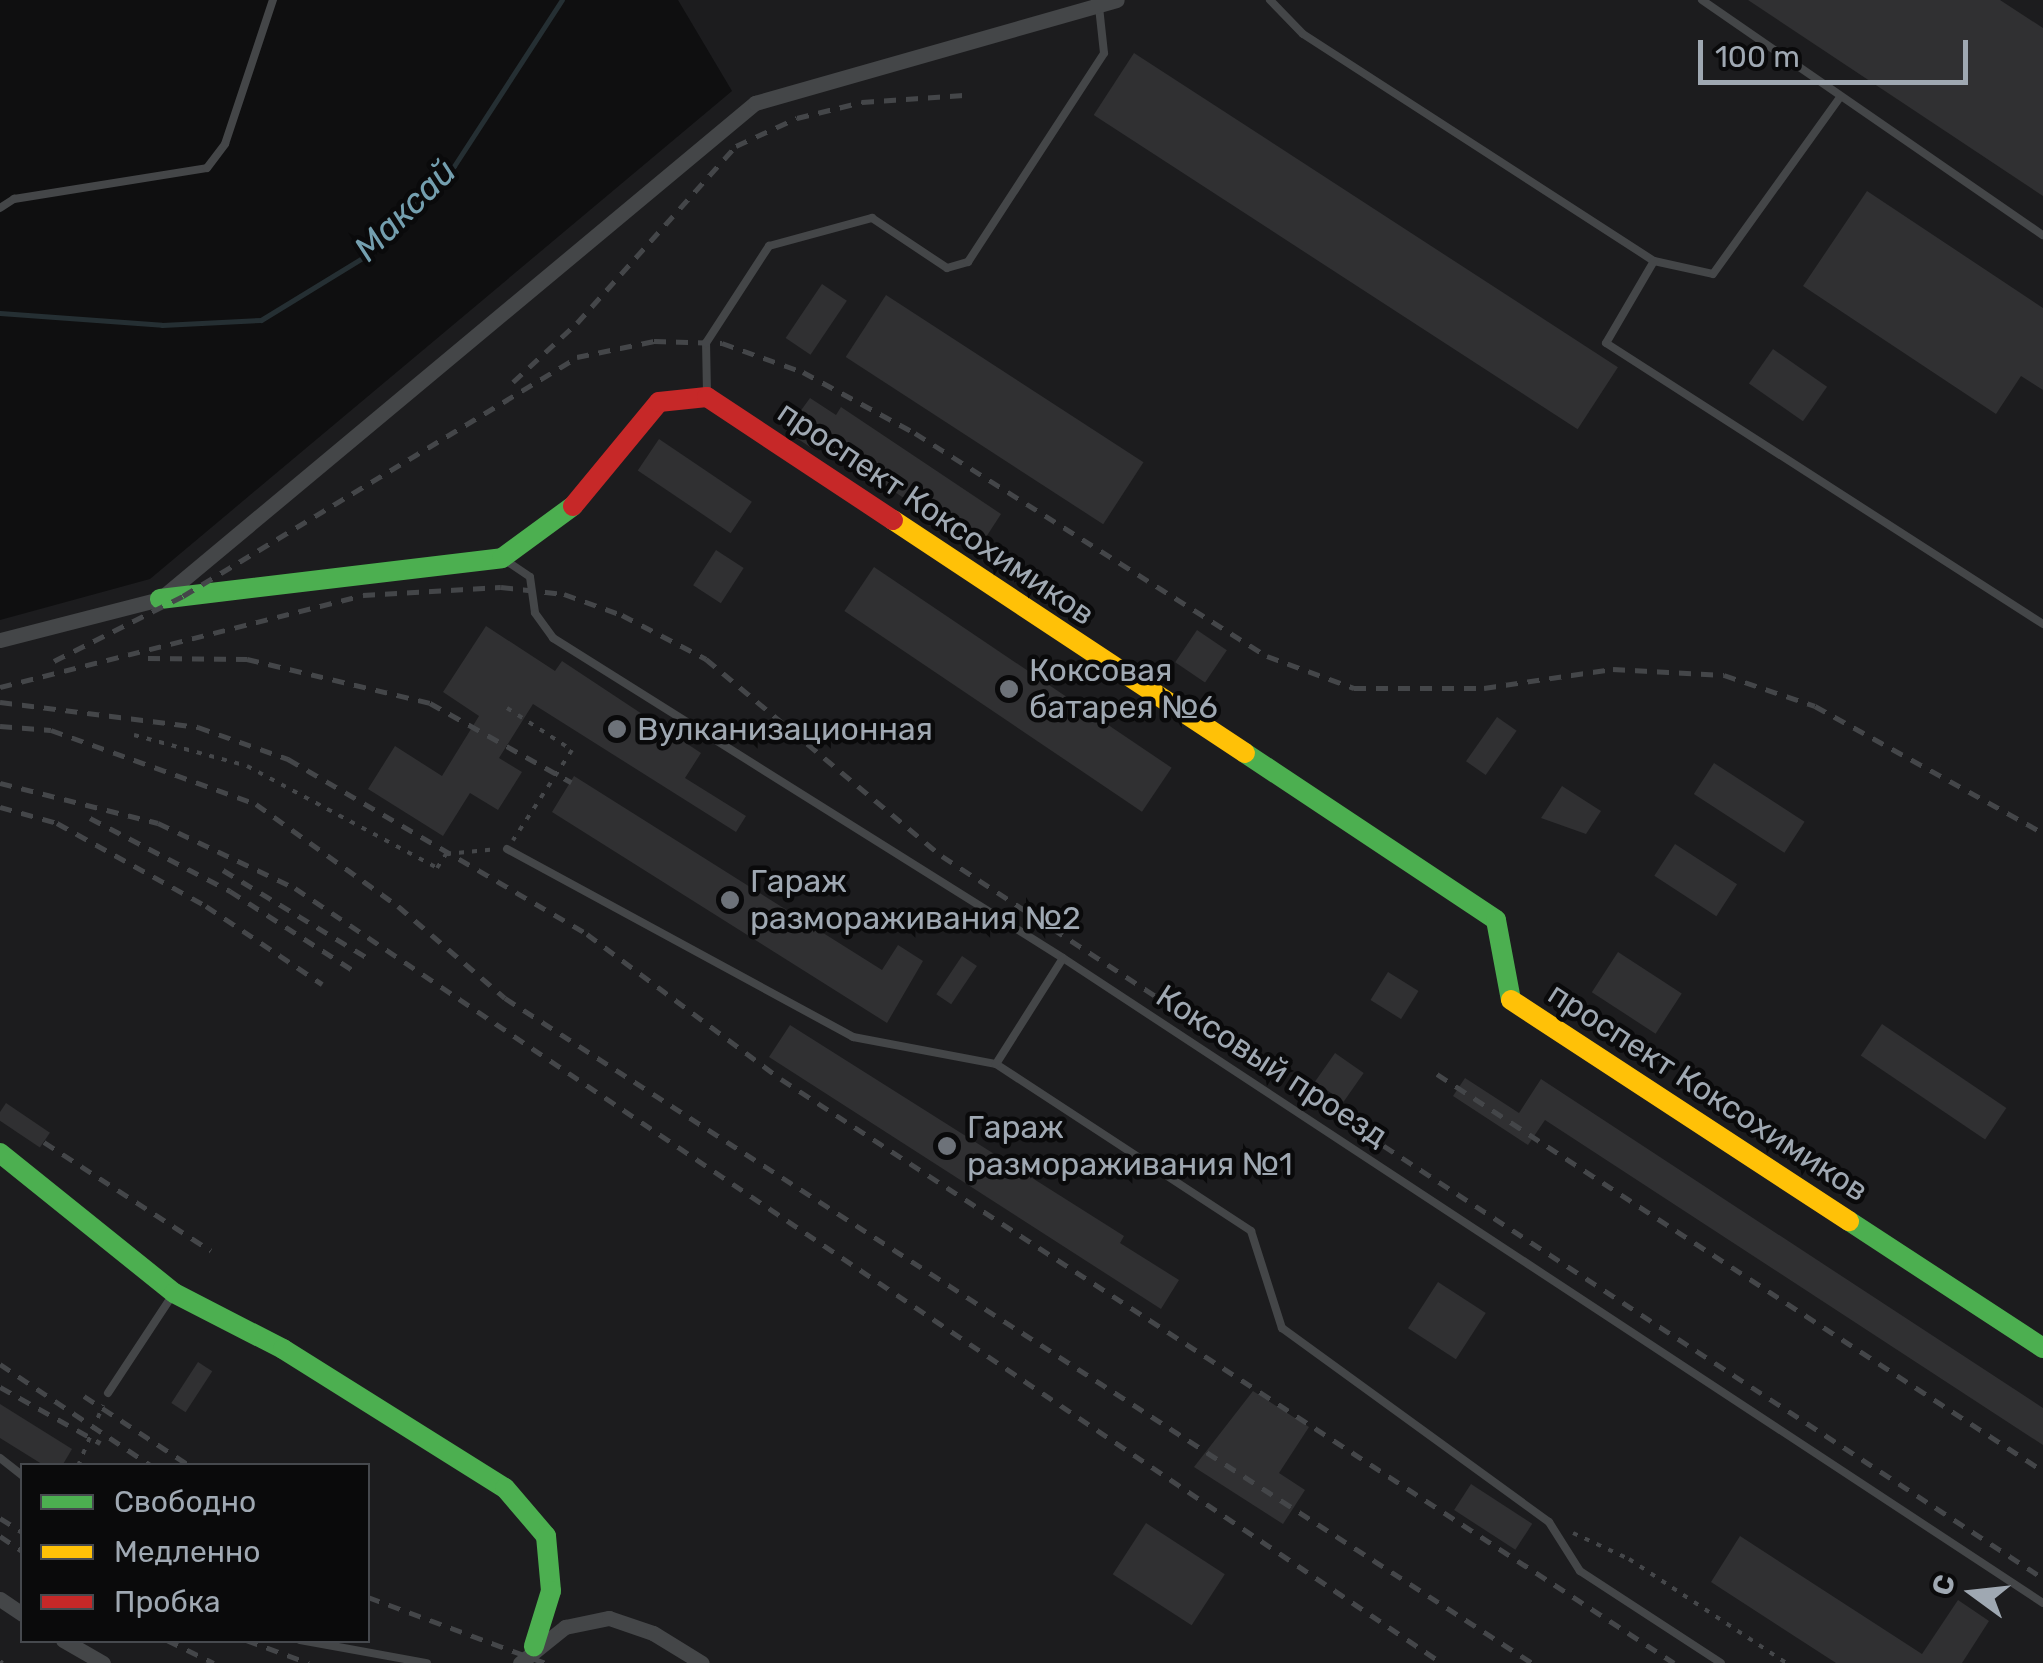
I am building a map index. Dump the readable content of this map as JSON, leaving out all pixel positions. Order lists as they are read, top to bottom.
{
  "streets": {
    "street": ["проспект Коксохимиков"],
    "lane": ["Коксовый проезд"]
  },
  "water": ["Максай"],
  "places": [
    "Коксовая батарея №6",
    "Вулканизационная",
    "Гараж размораживания №2",
    "Гараж размораживания №1"
  ],
  "legend": ["Свободно", "Медленно", "Пробка"],
  "scale_bar": "100 m",
  "north": "left"
}
